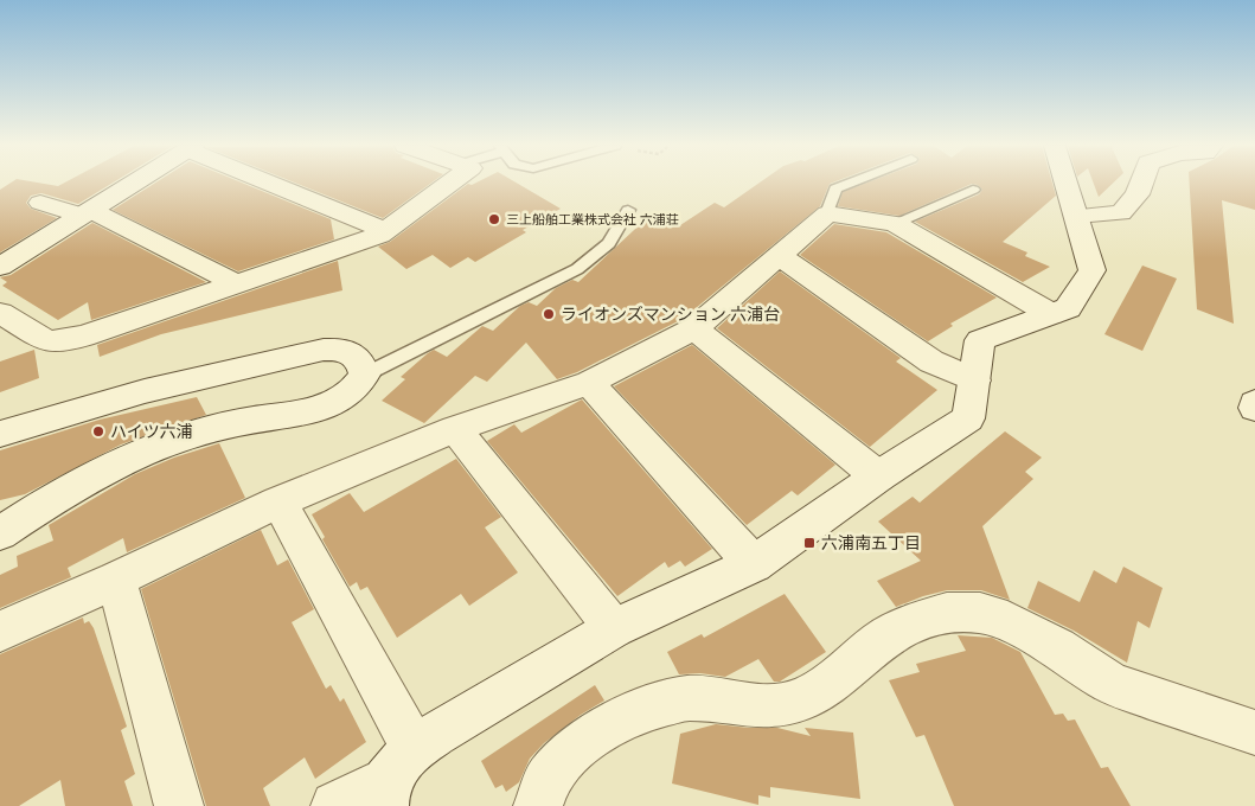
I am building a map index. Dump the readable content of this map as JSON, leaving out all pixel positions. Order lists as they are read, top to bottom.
{
  "places": {
    "other": ["三上船舶工業株式会社 六浦荘", "ライオンズマンション 六浦台", "ハイツ六浦"],
    "transit": ["六浦南五丁目"]
  }
}
